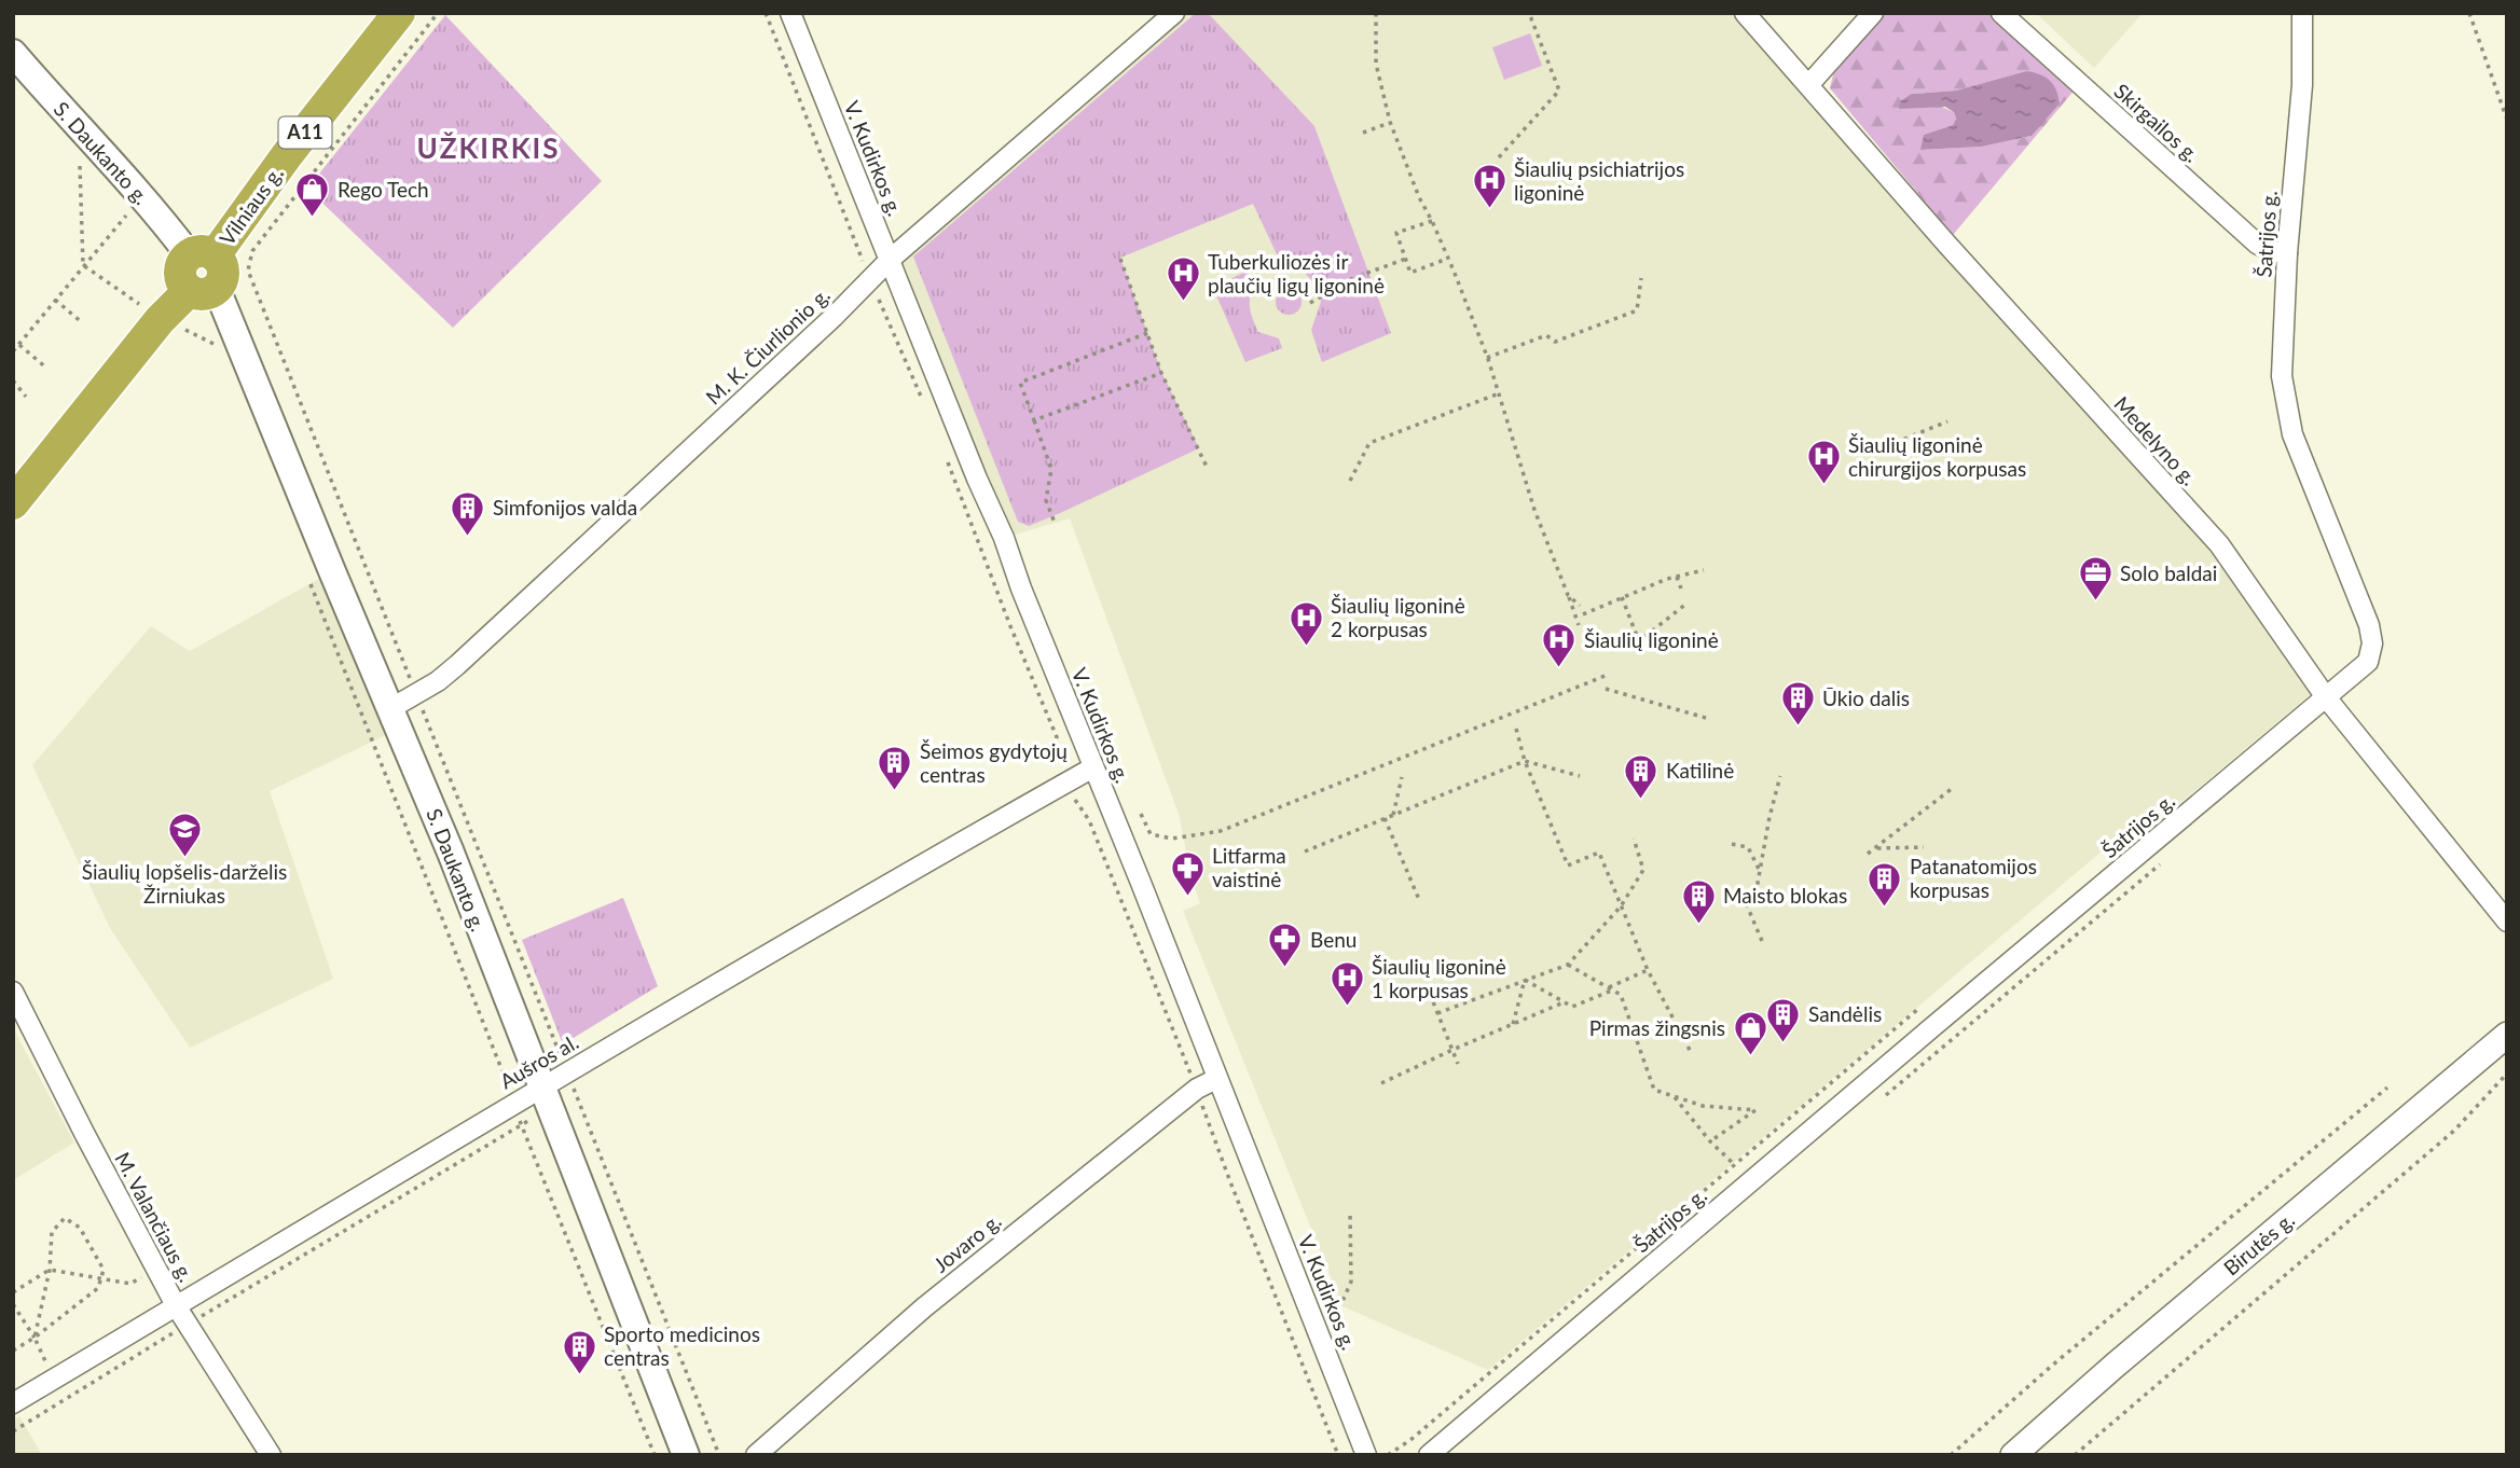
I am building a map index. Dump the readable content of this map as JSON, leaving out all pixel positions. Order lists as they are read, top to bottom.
{
  "streets": {
    "highway": ["A11", "Vilniaus g."],
    "main road": ["S. Daukanto g."],
    "street": [
      "Skirgailos g.",
      "V. Kudirkos g.",
      "Šatrijos g.",
      "M. K. Čiurlionio g.",
      "Medelyno g.",
      "Aušros al.",
      "M. Valančiaus g.",
      "Jovaro g.",
      "Birutės g."
    ]
  },
  "crossings": [
    ["Skirgailos g.", "Šatrijos g."],
    ["S. Daukanto g.", "Vilniaus g."],
    ["S. Daukanto g.", "M. K. Čiurlionio g."],
    ["S. Daukanto g.", "Aušros al."],
    ["V. Kudirkos g.", "M. K. Čiurlionio g."],
    ["V. Kudirkos g.", "Aušros al."],
    ["V. Kudirkos g.", "Jovaro g."],
    ["Šatrijos g.", "Medelyno g."],
    ["Aušros al.", "M. Valančiaus g."]
  ],
  "districts": ["UŽKIRKIS"],
  "places": {
    "hospital": [
      "Šiaulių psichiatrijos ligoninė",
      "Tuberkuliozės ir plaučių ligų ligoninė",
      "Šiaulių ligoninė chirurgijos korpusas",
      "Šiaulių ligoninė 2 korpusas",
      "Šiaulių ligoninė",
      "Šiaulių ligoninė 1 korpusas"
    ],
    "shop": ["Rego Tech", "Pirmas žingsnis"],
    "building": [
      "Simfonijos valda",
      "Ūkio dalis",
      "Šeimos gydytojų centras",
      "Katilinė",
      "Patanatomijos korpusas",
      "Maisto blokas",
      "Sandėlis",
      "Sporto medicinos centras"
    ],
    "office": ["Solo baldai"],
    "school or university": ["Šiaulių lopšelis-darželis Žirniukas"],
    "pharmacy": ["Litfarma vaistinė", "Benu"]
  }
}
